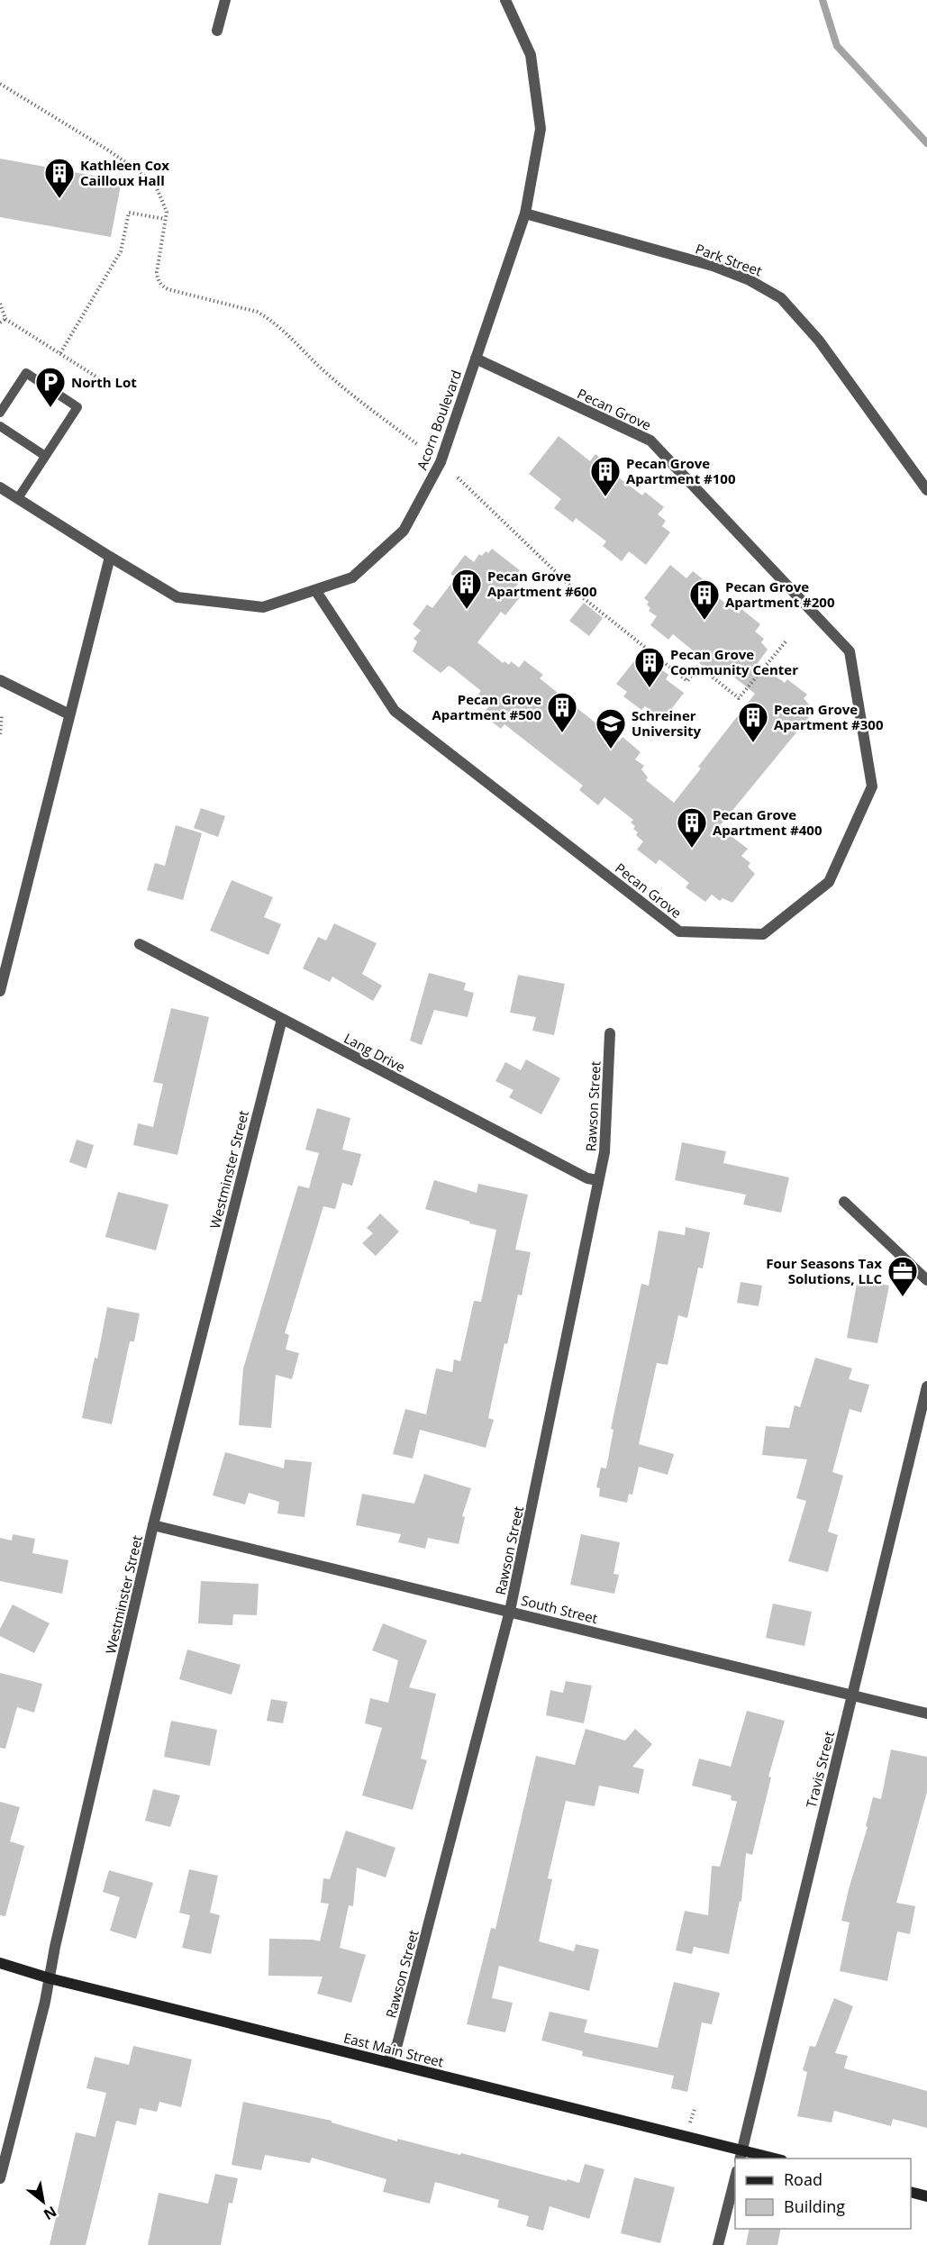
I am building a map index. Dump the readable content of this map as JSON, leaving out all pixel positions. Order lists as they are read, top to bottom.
{
  "streets": {
    "street": [
      "Park Street",
      "Pecan Grove",
      "Acorn Boulevard",
      "Lang Drive",
      "Rawson Street",
      "Westminster Street",
      "South Street",
      "Travis Street",
      "East Main Street"
    ]
  },
  "crossings": [
    ["Park Street", "Acorn Boulevard"],
    ["Pecan Grove", "Acorn Boulevard"],
    ["Lang Drive", "Rawson Street"],
    ["Lang Drive", "Westminster Street"],
    ["Rawson Street", "South Street"],
    ["Rawson Street", "East Main Street"],
    ["Westminster Street", "South Street"],
    ["Westminster Street", "East Main Street"],
    ["South Street", "Travis Street"],
    ["Travis Street", "East Main Street"]
  ],
  "places": {
    "building": [
      "Kathleen Cox Cailloux Hall",
      "Pecan Grove Apartment #100",
      "Pecan Grove Apartment #600",
      "Pecan Grove Apartment #200",
      "Pecan Grove Community Center",
      "Pecan Grove Apartment #500",
      "Pecan Grove Apartment #300",
      "Pecan Grove Apartment #400"
    ],
    "parking": ["North Lot"],
    "school or university": ["Schreiner University"],
    "office": ["Four Seasons Tax Solutions, LLC"]
  },
  "legend": ["Road", "Building"],
  "north": "bottom right"
}
